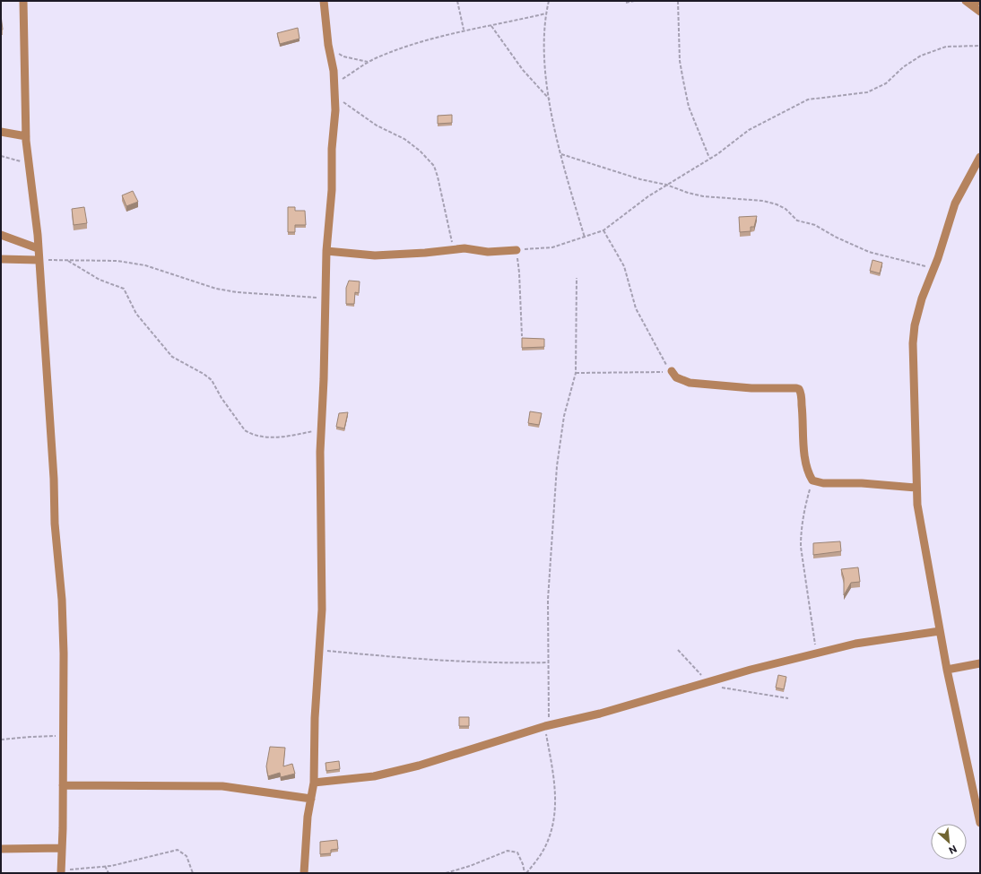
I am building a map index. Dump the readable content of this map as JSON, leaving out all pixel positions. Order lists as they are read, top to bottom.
{
  "north": "bottom right"
}
